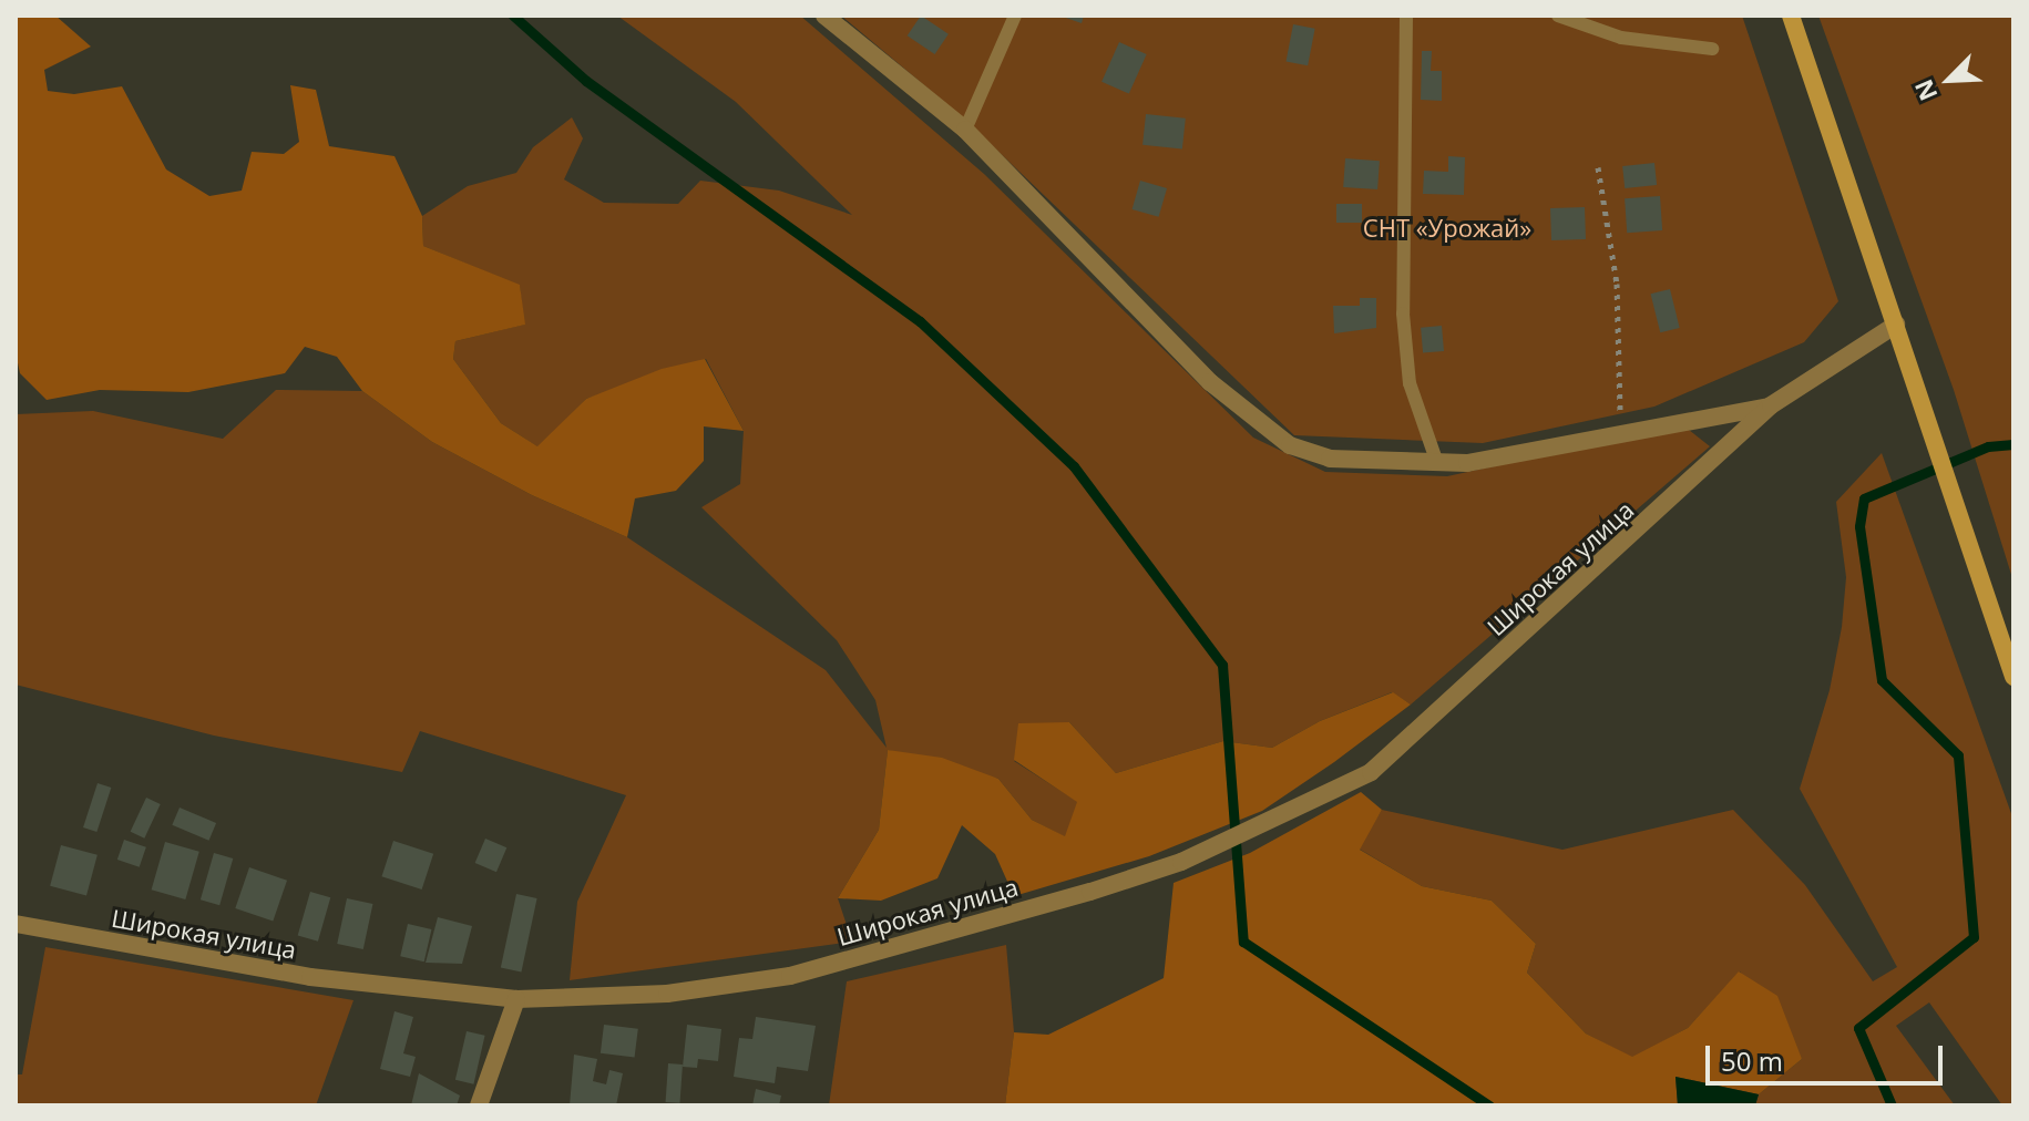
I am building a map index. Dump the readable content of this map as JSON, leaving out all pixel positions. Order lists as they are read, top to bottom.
{
  "streets": {
    "street": ["Широкая улица"]
  },
  "parks": ["СНТ «Урожай»"],
  "scale_bar": "50 m",
  "north": "bottom left"
}
